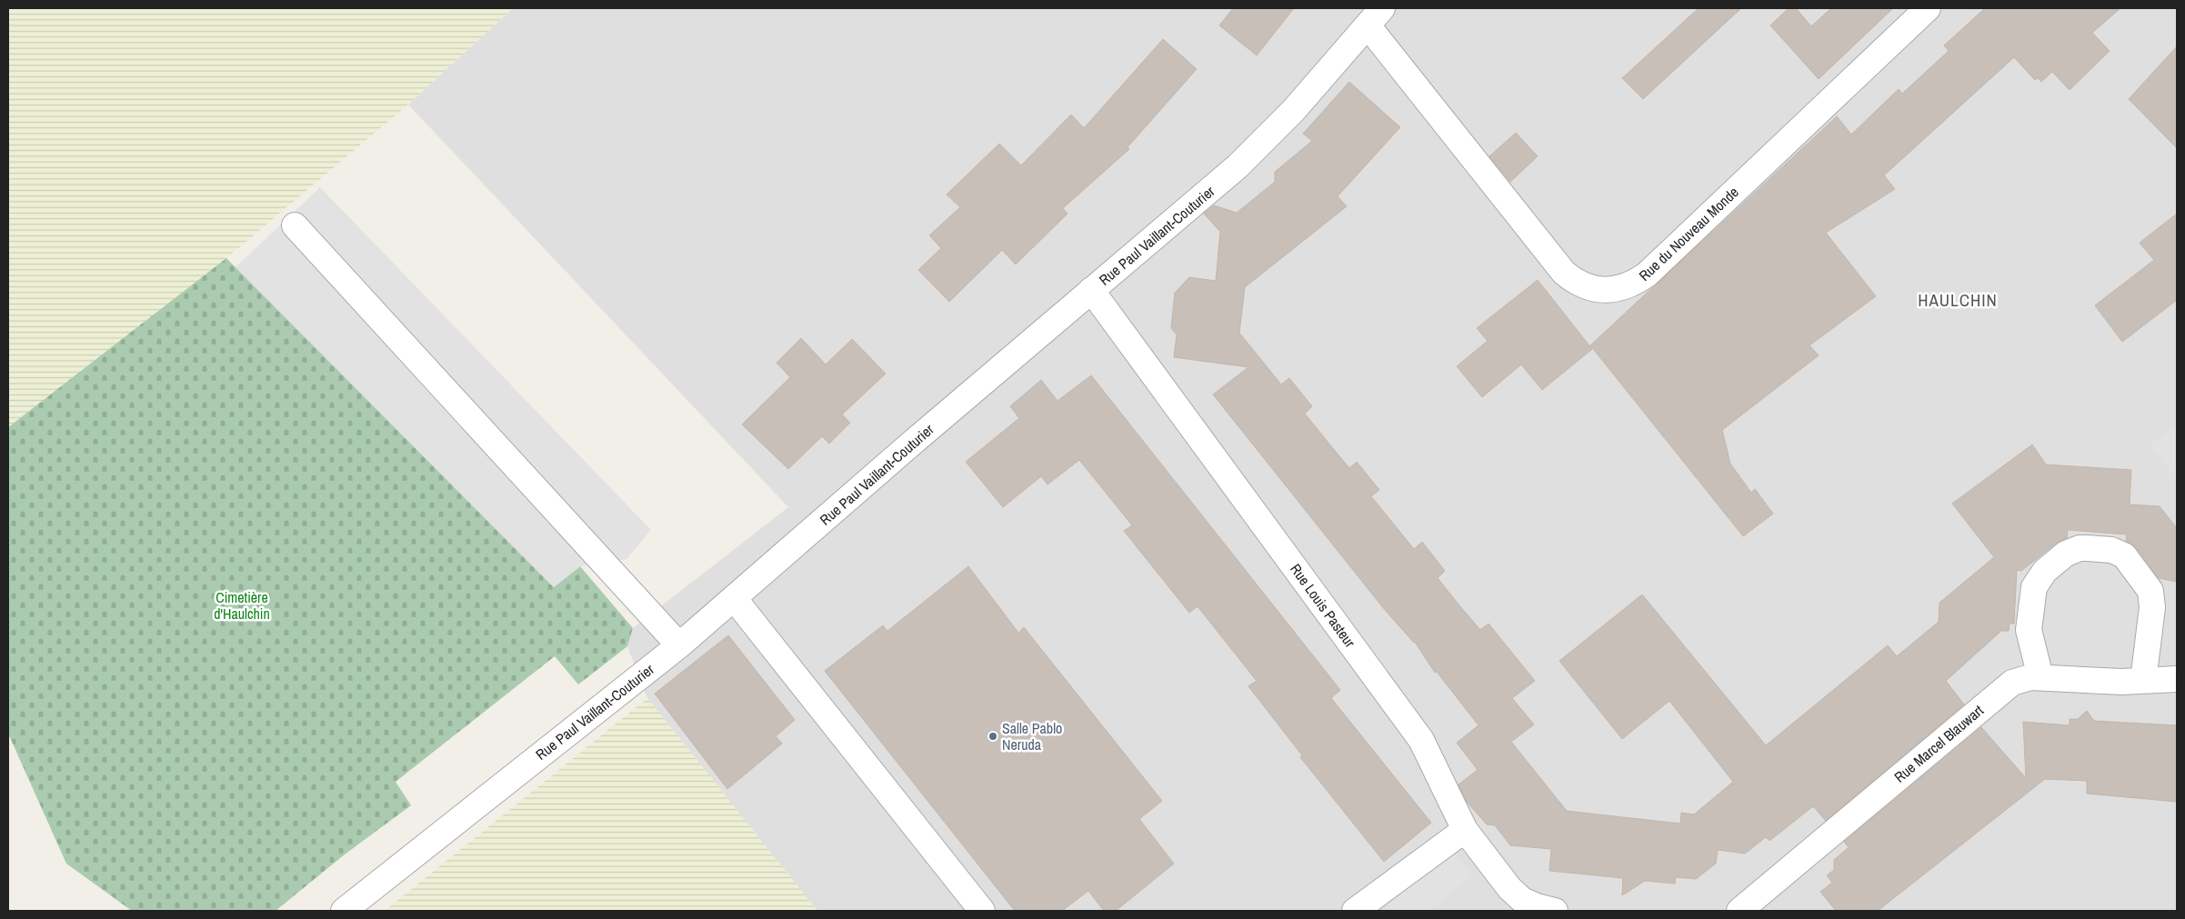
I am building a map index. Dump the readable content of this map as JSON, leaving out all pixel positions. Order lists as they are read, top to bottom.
{
  "streets": {
    "street": [
      "Rue du Nouveau Monde",
      "Rue Paul Vaillant-Couturier",
      "Rue Louis Pasteur",
      "Rue Marcel Blauwart"
    ]
  },
  "crossings": [
    ["Rue du Nouveau Monde", "Rue Paul Vaillant-Couturier"],
    ["Rue Paul Vaillant-Couturier", "Rue Louis Pasteur"]
  ],
  "districts": ["HAULCHIN"],
  "parks": ["Cimetière d'Haulchin"],
  "places": ["Salle Pablo Neruda"]
}
